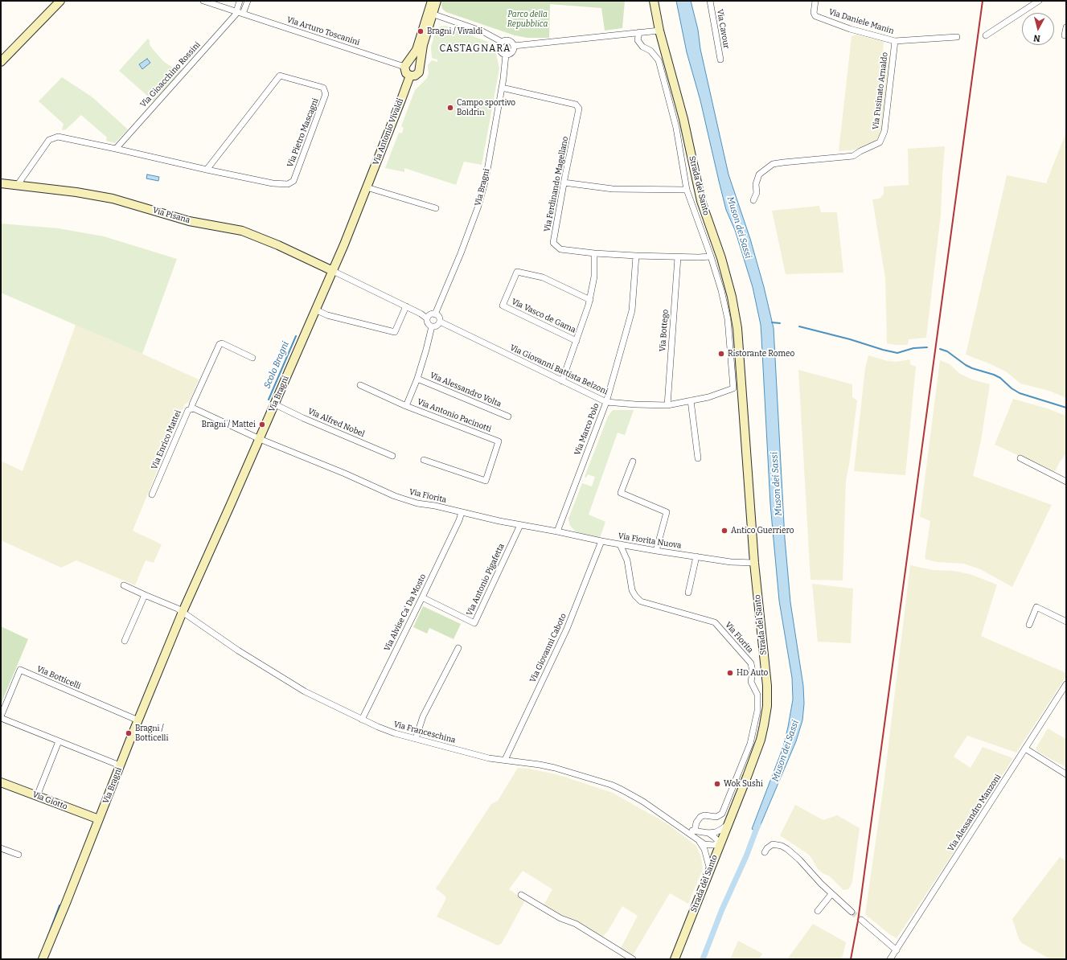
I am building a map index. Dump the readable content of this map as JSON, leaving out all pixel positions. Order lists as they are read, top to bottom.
{
  "streets": {
    "street": [
      "Via Daniele Manin",
      "Via Cavour",
      "Via Arturo Toscanini",
      "Via Gioacchino Rossini",
      "Via Fusinato Arnaldo",
      "Via Antonio Vivaldi",
      "Via Pietro Mascagni",
      "Via Ferdinando Magellano",
      "Strada del Santo",
      "Via Bragni",
      "Via Pisana",
      "Via Vasco de Gama",
      "Via Bottego",
      "Via Giovanni Battista Belzoni",
      "Via Alessandro Volta",
      "Via Antonio Pacinotti",
      "Via Alfred Nobel",
      "Via Marco Polo",
      "Via Enrico Mattei",
      "Via Fiorita",
      "Via Fiorita Nuova",
      "Via Antonio Pigafetta",
      "Via Alvise Ca' Da Mosto",
      "Via Giovanni Caboto",
      "Via Botticelli",
      "Via Franceschina",
      "Via Giotto",
      "Via Alessandro Manzoni"
    ]
  },
  "crossings": [
    ["Via Daniele Manin", "Via Fusinato Arnaldo"],
    ["Via Arturo Toscanini", "Via Gioacchino Rossini"],
    ["Via Arturo Toscanini", "Via Antonio Vivaldi"],
    ["Via Gioacchino Rossini", "Via Pietro Mascagni"],
    ["Via Antonio Vivaldi", "Via Bragni"],
    ["Via Antonio Vivaldi", "Via Pisana"],
    ["Via Pietro Mascagni", "Via Pisana"],
    ["Via Ferdinando Magellano", "Strada del Santo"],
    ["Via Ferdinando Magellano", "Via Bragni"],
    ["Via Ferdinando Magellano", "Via Bottego"],
    ["Via Ferdinando Magellano", "Via Marco Polo"],
    ["Strada del Santo", "Via Giovanni Battista Belzoni"],
    ["Strada del Santo", "Via Fiorita Nuova"],
    ["Strada del Santo", "Via Franceschina"],
    ["Via Bragni", "Via Pisana"],
    ["Via Bragni", "Via Giovanni Battista Belzoni"],
    ["Via Bragni", "Via Alessandro Volta"],
    ["Via Bragni", "Via Alfred Nobel"],
    ["Via Bragni", "Via Enrico Mattei"],
    ["Via Bragni", "Via Fiorita"],
    ["Via Bragni", "Via Botticelli"],
    ["Via Bragni", "Via Franceschina"],
    ["Via Bragni", "Via Giotto"],
    ["Via Bottego", "Via Giovanni Battista Belzoni"],
    ["Via Giovanni Battista Belzoni", "Via Alessandro Volta"],
    ["Via Giovanni Battista Belzoni", "Via Marco Polo"],
    ["Via Alessandro Volta", "Via Antonio Pacinotti"],
    ["Via Marco Polo", "Via Fiorita"],
    ["Via Enrico Mattei", "Via Fiorita"],
    ["Via Fiorita", "Via Fiorita Nuova"],
    ["Via Fiorita", "Via Antonio Pigafetta"],
    ["Via Fiorita", "Via Alvise Ca' Da Mosto"],
    ["Via Fiorita", "Via Giovanni Caboto"],
    ["Via Fiorita", "Via Franceschina"],
    ["Via Fiorita Nuova", "Via Giovanni Caboto"],
    ["Via Antonio Pigafetta", "Via Alvise Ca' Da Mosto"],
    ["Via Alvise Ca' Da Mosto", "Via Franceschina"],
    ["Via Giovanni Caboto", "Via Franceschina"]
  ],
  "districts": ["CASTAGNARA"],
  "water": ["Muson dei Sassi", "Scolo Bragni"],
  "parks": ["Parco della Repubblica"],
  "places": [
    "Bragni / Vivaldi",
    "Campo sportivo Boldrin",
    "Ristorante Romeo",
    "Bragni / Mattei",
    "Antico Guerriero",
    "HD Auto",
    "Bragni / Botticelli",
    "Wok Sushi"
  ],
  "north": "bottom"
}
